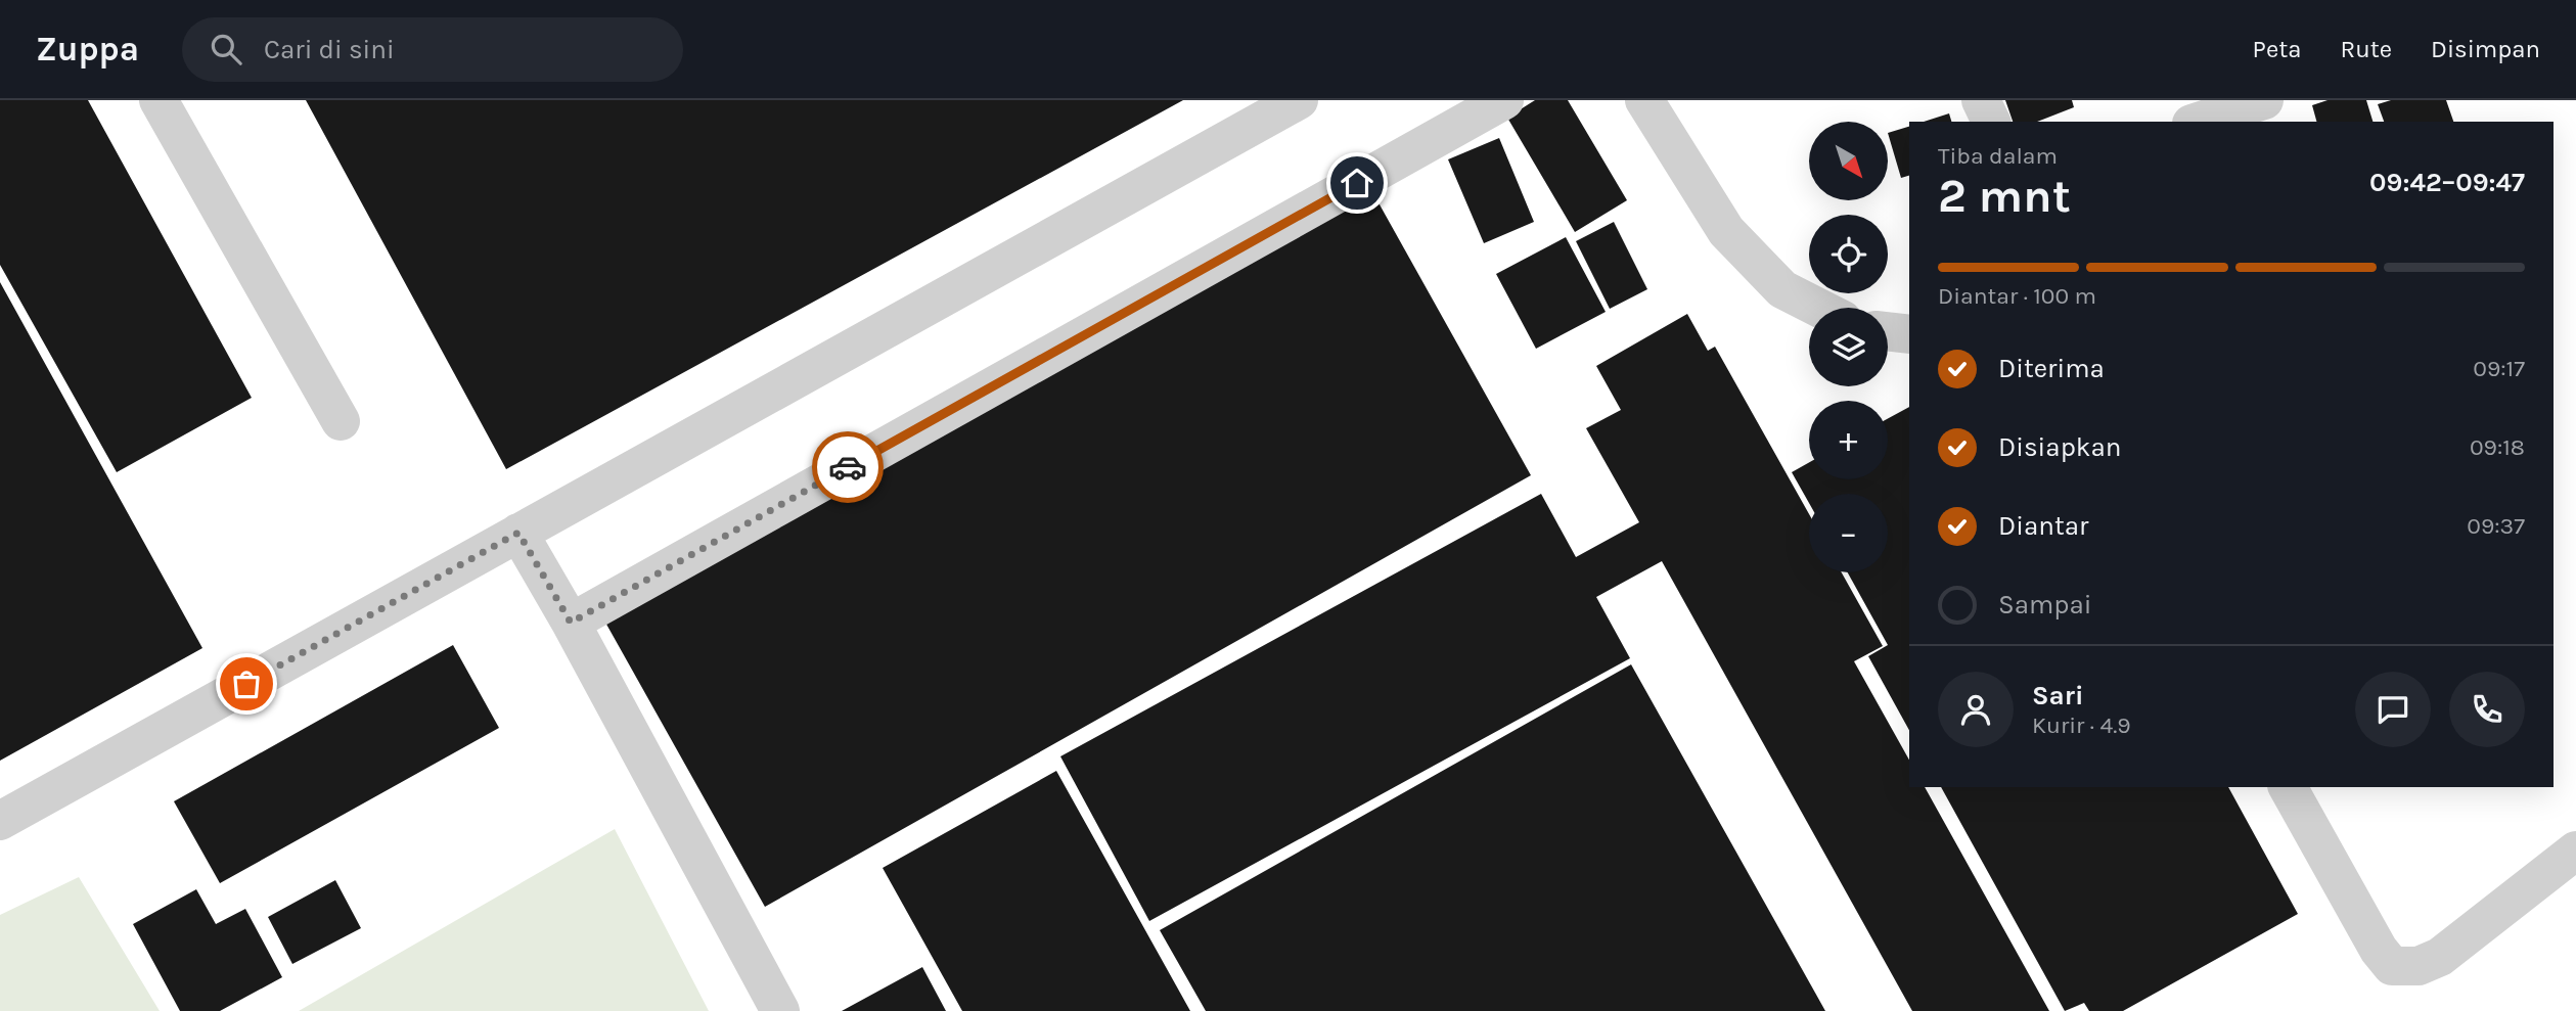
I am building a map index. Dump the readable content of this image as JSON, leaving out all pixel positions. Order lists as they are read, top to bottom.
{
  "north": "bottom right",
  "page": {
    "header": "Zuppa",
    "search": "Cari di sini",
    "nav": ["Peta", "Rute", "Disimpan"],
    "map_buttons": ["+", "−"],
    "heading": ["2 mnt", "Tiba dalam", "09:42–09:47"],
    "panel": ["Sari", "Kurir · 4.9"],
    "bar": "Diantar · 100 m",
    "list": [
      ["Diterima", "09:17"],
      ["Disiapkan", "09:18"],
      ["Diantar", "09:37"],
      "Sampai"
    ]
  }
}
